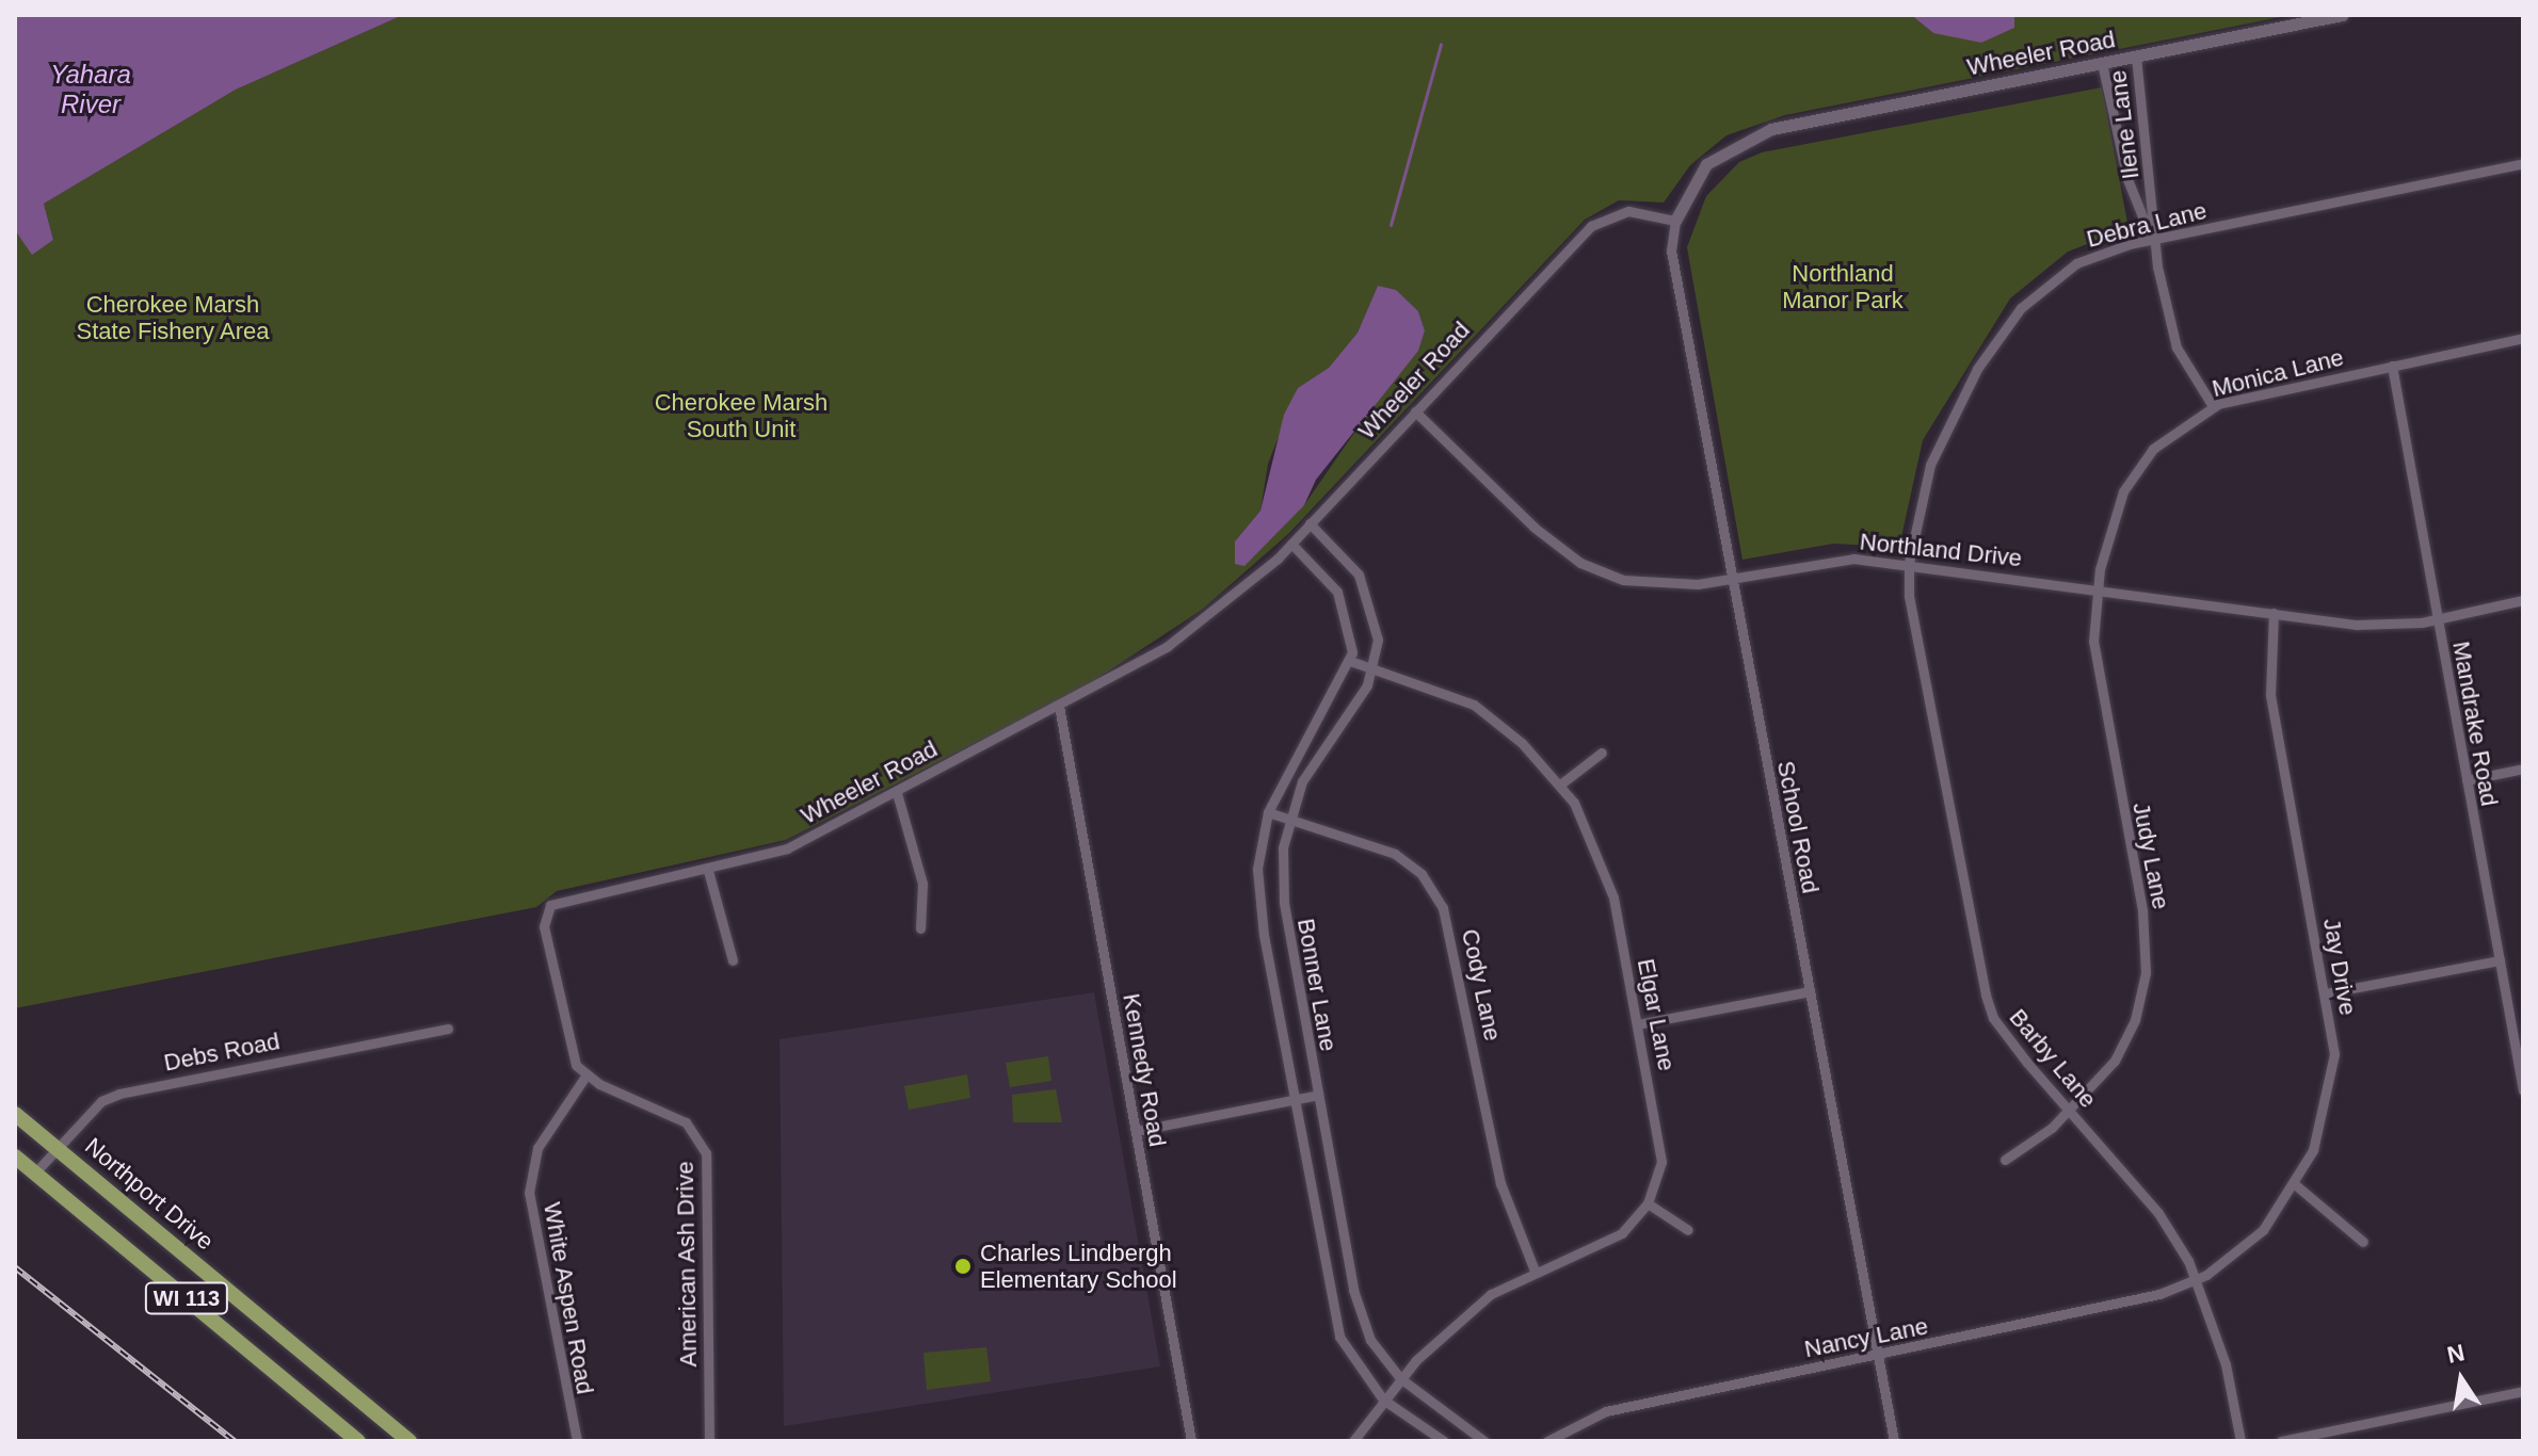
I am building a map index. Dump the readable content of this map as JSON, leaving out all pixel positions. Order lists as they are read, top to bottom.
{
  "streets": {
    "main road": ["Northport Drive", "WI 113"],
    "street": [
      "Wheeler Road",
      "Ilene Lane",
      "Debra Lane",
      "Monica Lane",
      "Northland Drive",
      "Mandrake Road",
      "School Road",
      "Judy Lane",
      "Jay Drive",
      "Bonner Lane",
      "Cody Lane",
      "Elgar Lane",
      "Debs Road",
      "Barby Lane",
      "Kennedy Road",
      "American Ash Drive",
      "White Aspen Road",
      "Nancy Lane"
    ]
  },
  "crossings": [
    ["Wheeler Road", "Ilene Lane"],
    ["Wheeler Road", "Northland Drive"],
    ["Wheeler Road", "School Road"],
    ["Wheeler Road", "Kennedy Road"],
    ["Wheeler Road", "American Ash Drive"],
    ["Wheeler Road", "White Aspen Road"],
    ["Ilene Lane", "Debra Lane"],
    ["Ilene Lane", "Monica Lane"],
    ["Debra Lane", "Northland Drive"],
    ["Debra Lane", "Barby Lane"],
    ["Monica Lane", "Northland Drive"],
    ["Monica Lane", "Mandrake Road"],
    ["Monica Lane", "Judy Lane"],
    ["Northland Drive", "Mandrake Road"],
    ["Northland Drive", "School Road"],
    ["Northland Drive", "Judy Lane"],
    ["Northland Drive", "Jay Drive"],
    ["Northland Drive", "Barby Lane"],
    ["School Road", "Nancy Lane"],
    ["Judy Lane", "Barby Lane"],
    ["Jay Drive", "Barby Lane"],
    ["Jay Drive", "Nancy Lane"],
    ["Bonner Lane", "Cody Lane"],
    ["Bonner Lane", "Elgar Lane"],
    ["Cody Lane", "Elgar Lane"],
    ["Debs Road", "Northport Drive"],
    ["Debs Road", "WI 113"],
    ["Barby Lane", "Nancy Lane"],
    ["American Ash Drive", "White Aspen Road"]
  ],
  "water": ["Yahara River"],
  "parks": ["Northland Manor Park", "Cherokee Marsh State Fishery Area", "Cherokee Marsh South Unit"],
  "places": ["Charles Lindbergh Elementary School"],
  "north": "top"
}
